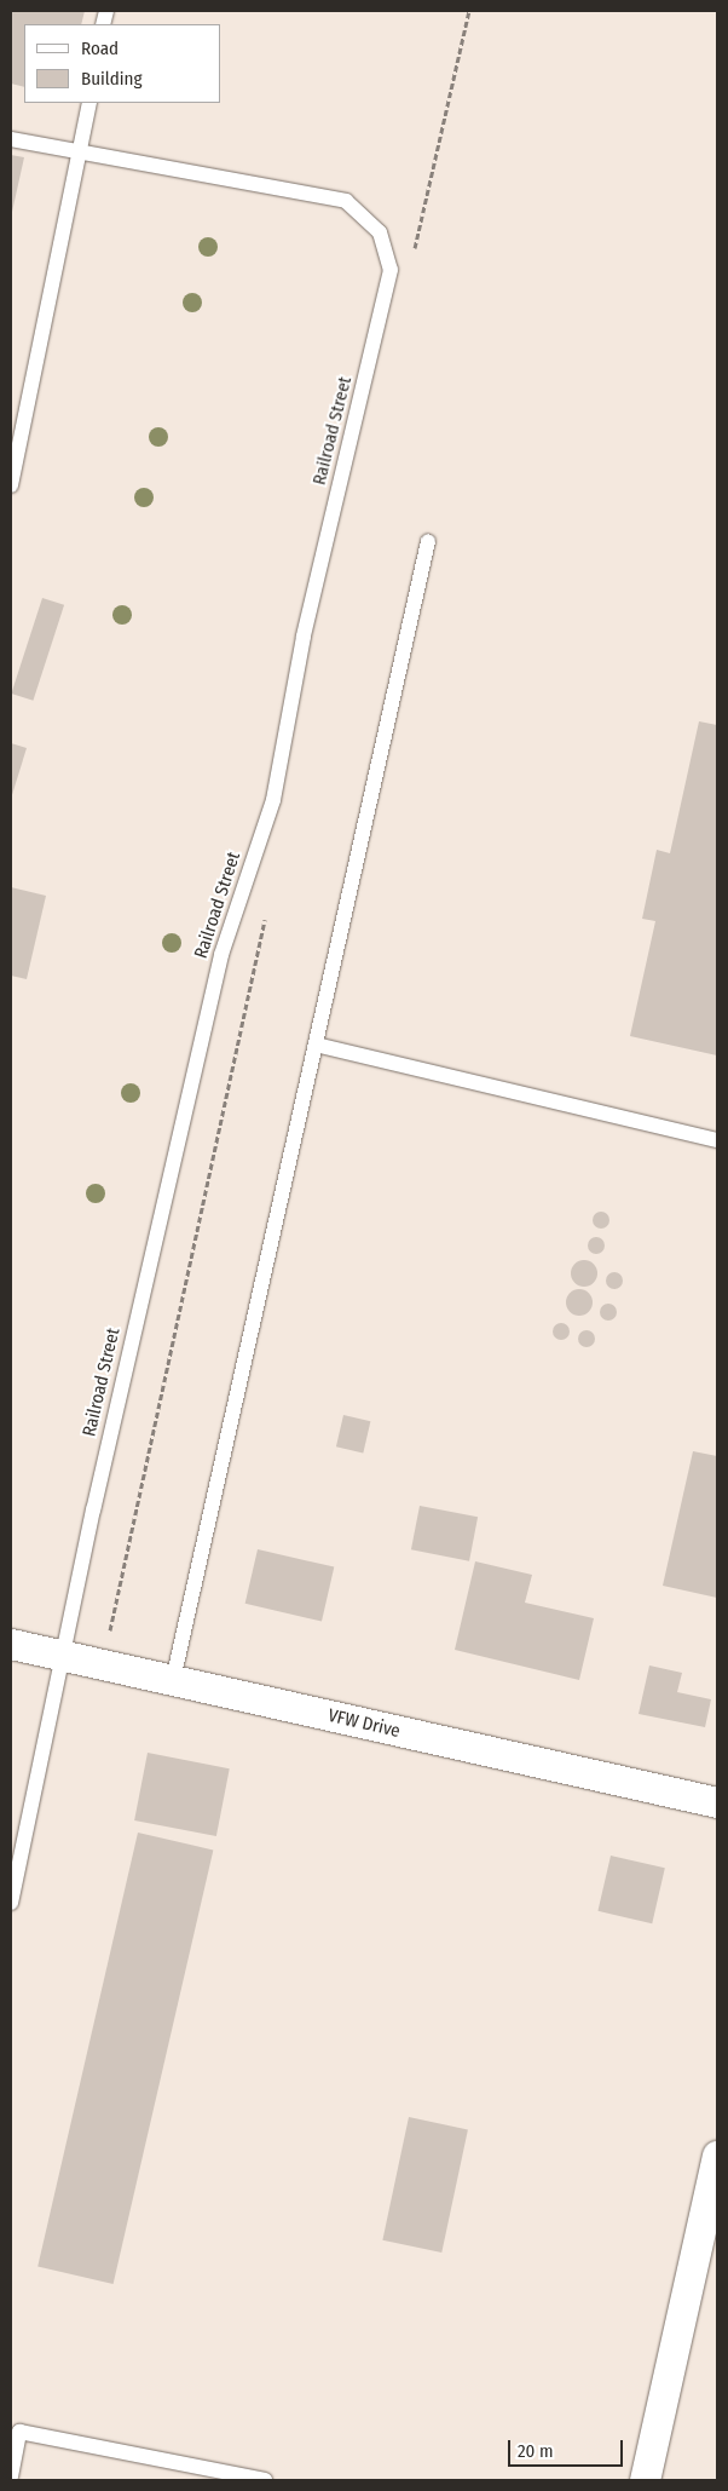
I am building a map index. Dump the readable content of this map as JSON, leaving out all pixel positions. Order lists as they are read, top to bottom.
{
  "streets": {
    "street": ["VFW Drive"],
    "lane": ["Railroad Street"]
  },
  "crossings": [
    ["Railroad Street", "VFW Drive"]
  ],
  "legend": ["Road", "Building"],
  "scale_bar": "20 m"
}
